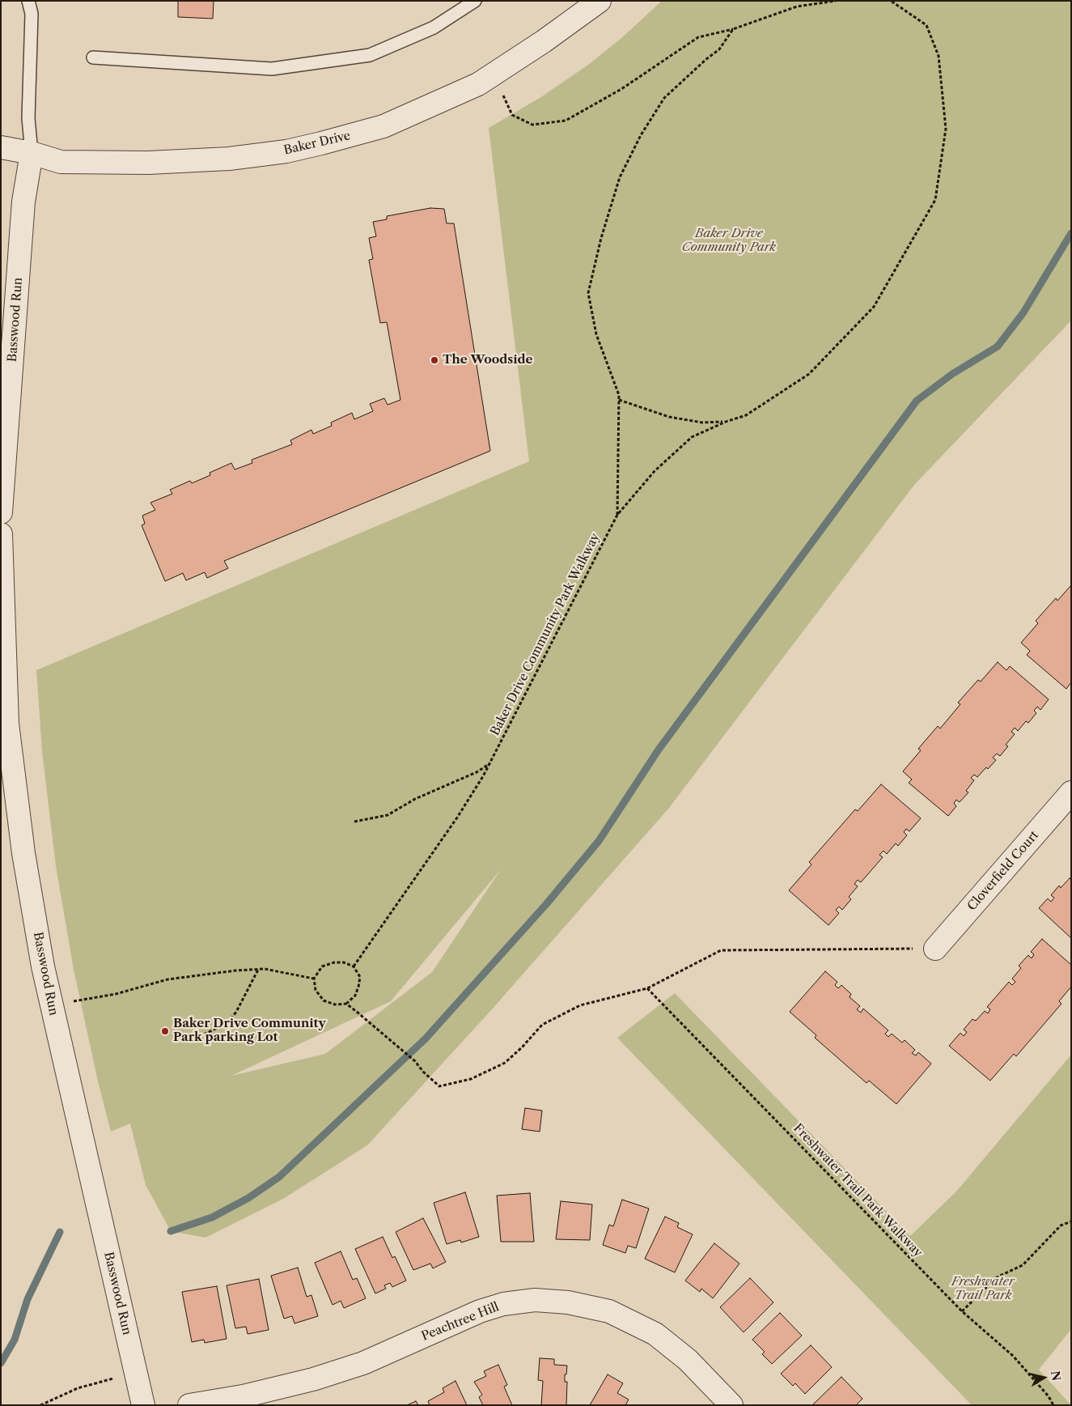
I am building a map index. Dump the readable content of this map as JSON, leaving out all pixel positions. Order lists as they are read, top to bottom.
{
  "streets": {
    "street": [
      "Baker Drive",
      "Basswood Run",
      "Cloverfield Court",
      "Peachtree Hill"
    ],
    "path": ["Baker Drive Community Park Walkway", "Freshwater Trail Park Walkway"]
  },
  "crossings": [
    ["Baker Drive", "Basswood Run"]
  ],
  "parks": ["Baker Drive Community Park", "Freshwater Trail Park"],
  "places": ["The Woodside", "Baker Drive Community Park parking Lot"],
  "north": "right"
}
